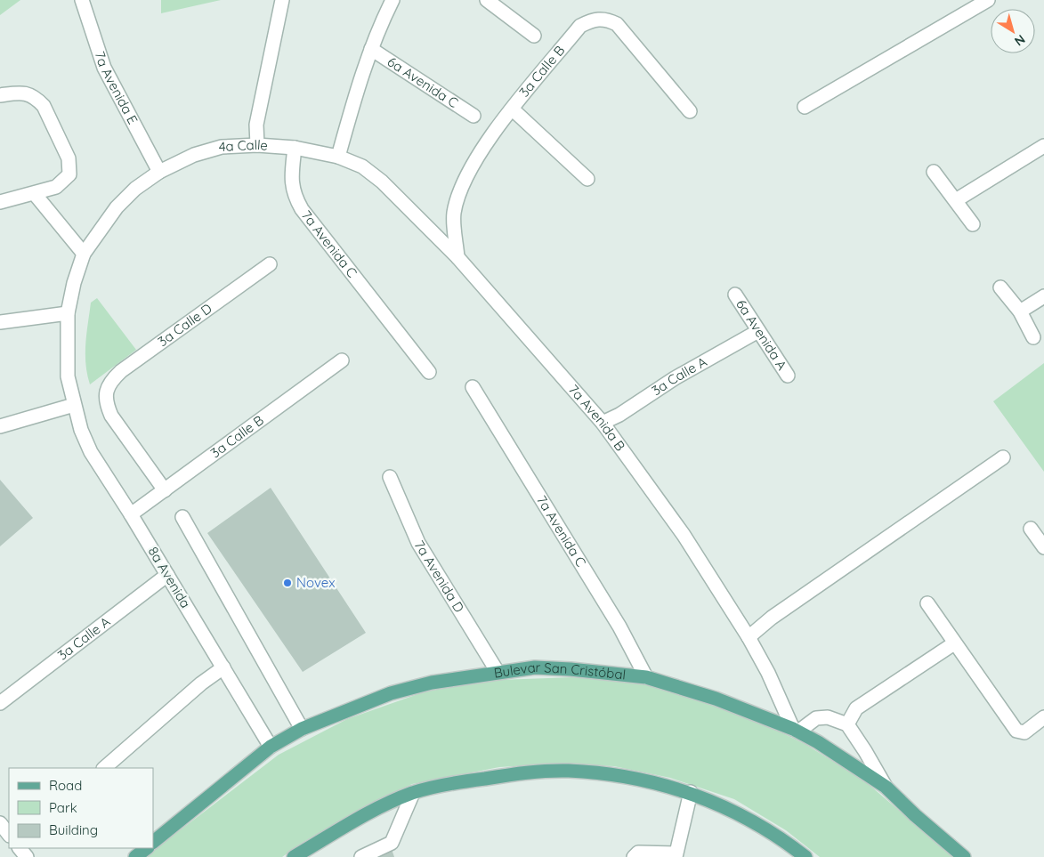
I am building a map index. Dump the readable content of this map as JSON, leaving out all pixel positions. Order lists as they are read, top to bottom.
{
  "streets": {
    "main road": ["Bulevar San Cristóbal"],
    "street": [
      "3a Calle B",
      "6a Avenida C",
      "7a Avenida E",
      "4a Calle",
      "7a Avenida C",
      "3a Calle D",
      "6a Avenida A",
      "3a Calle A",
      "7a Avenida B",
      "7a Avenida D",
      "8a Avenida"
    ]
  },
  "crossings": [
    ["3a Calle B", "3a Calle D"],
    ["3a Calle B", "7a Avenida B"],
    ["3a Calle B", "8a Avenida"],
    ["7a Avenida E", "4a Calle"],
    ["4a Calle", "7a Avenida C"],
    ["4a Calle", "7a Avenida B"],
    ["4a Calle", "8a Avenida"],
    ["7a Avenida C", "Bulevar San Cristóbal"],
    ["6a Avenida A", "3a Calle A"],
    ["3a Calle A", "7a Avenida B"],
    ["3a Calle A", "8a Avenida"],
    ["7a Avenida B", "Bulevar San Cristóbal"],
    ["7a Avenida D", "Bulevar San Cristóbal"],
    ["8a Avenida", "Bulevar San Cristóbal"]
  ],
  "places": ["Novex"],
  "legend": ["Road", "Park", "Building"],
  "north": "bottom right"
}
